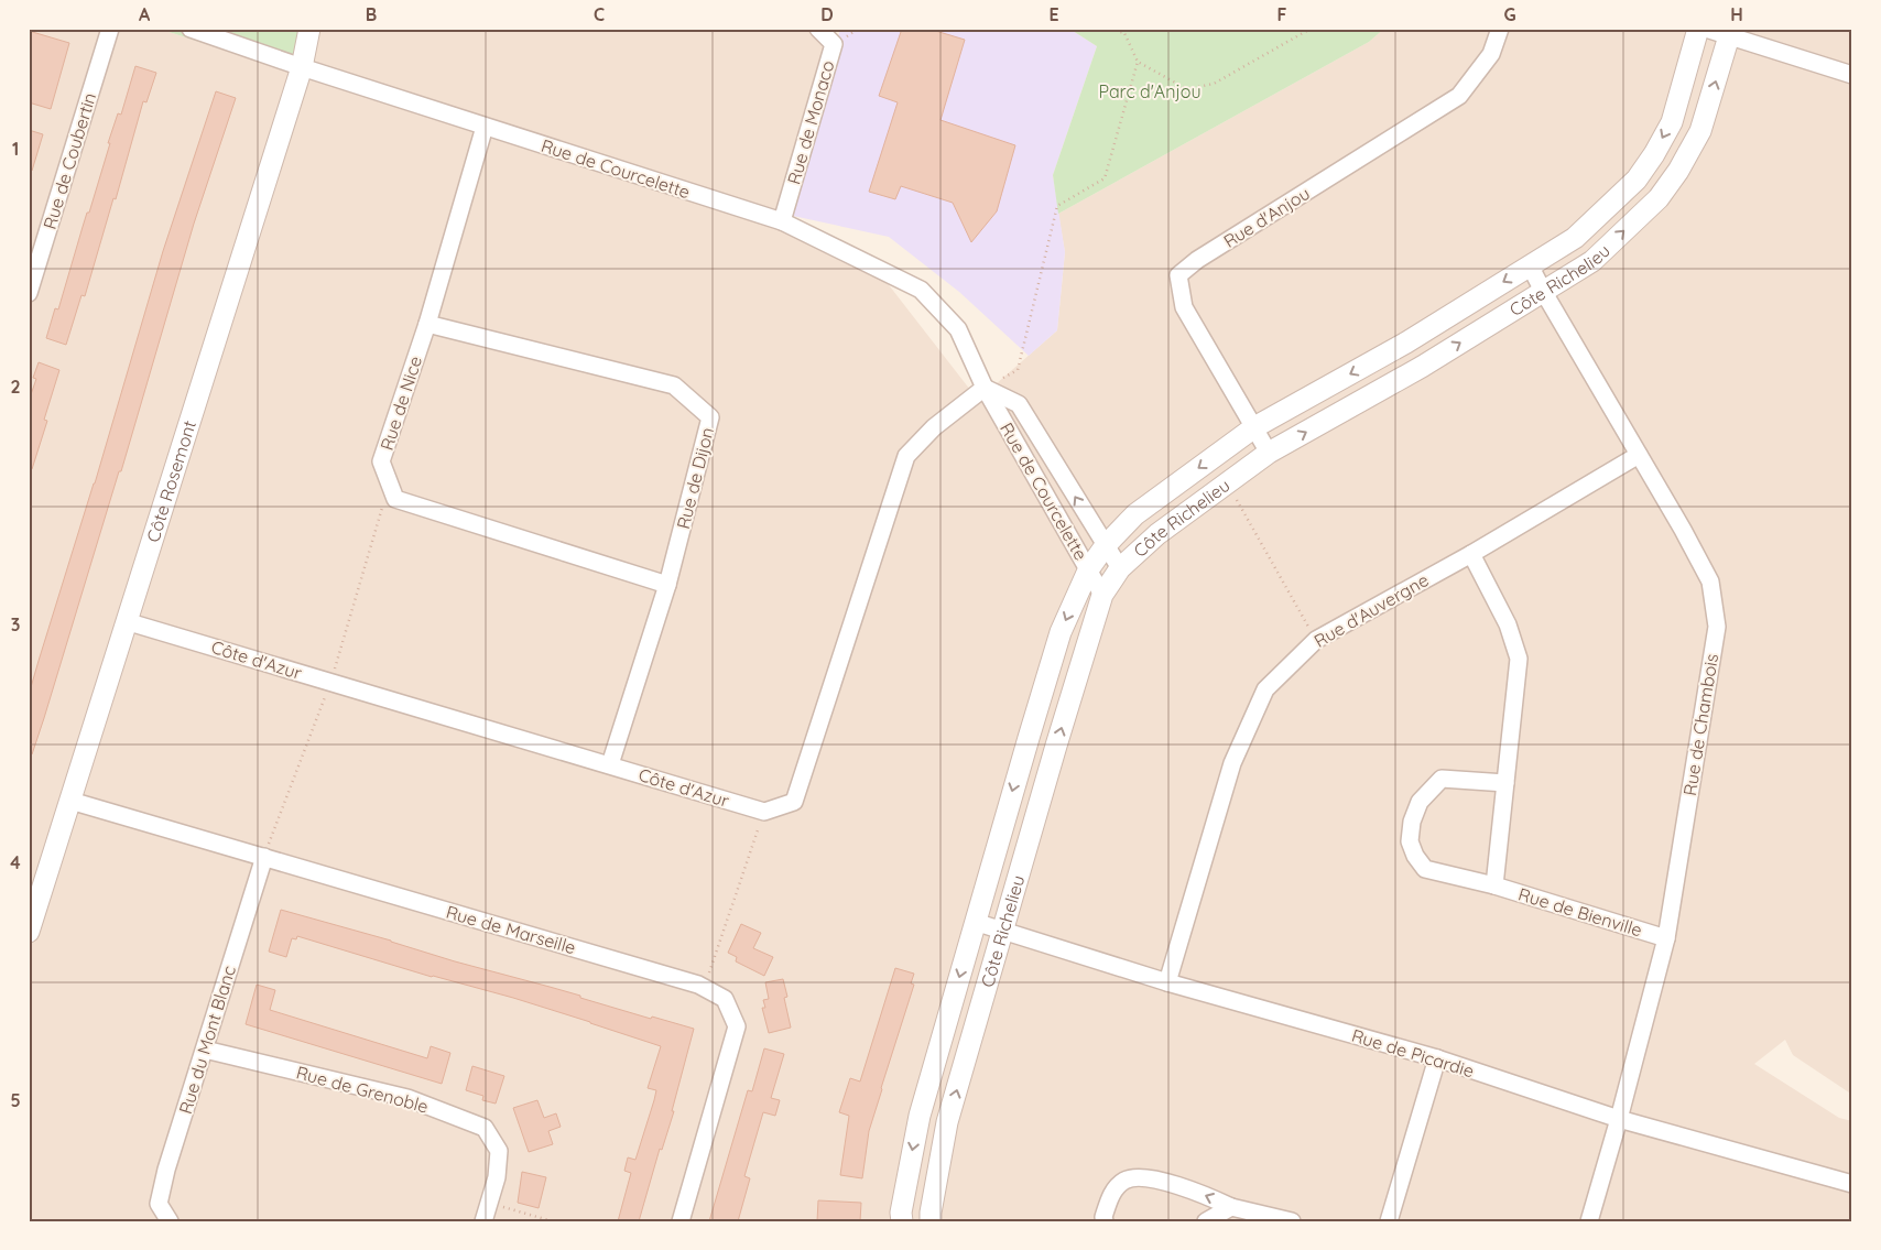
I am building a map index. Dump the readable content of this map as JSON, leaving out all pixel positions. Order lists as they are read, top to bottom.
{
  "streets": {
    "street": [
      "Rue de Monaco",
      "Rue de Coubertin",
      "Rue de Courcelette",
      "Rue d'Anjou",
      "Côte Richelieu",
      "Rue de Nice",
      "Rue de Dijon",
      "Côte Rosemont",
      "Rue d'Auvergne",
      "Côte d'Azur",
      "Rue de Chambois",
      "Rue de Bienville",
      "Rue de Marseille",
      "Rue du Mont Blanc",
      "Rue de Picardie",
      "Rue de Grenoble"
    ]
  },
  "crossings": [
    ["Rue de Monaco", "Rue de Courcelette"],
    ["Rue de Courcelette", "Côte Richelieu"],
    ["Rue de Courcelette", "Rue de Nice"],
    ["Rue de Courcelette", "Côte Rosemont"],
    ["Rue d'Anjou", "Côte Richelieu"],
    ["Côte Richelieu", "Rue de Chambois"],
    ["Côte Richelieu", "Rue de Picardie"],
    ["Rue de Nice", "Rue de Dijon"],
    ["Rue de Dijon", "Côte d'Azur"],
    ["Côte Rosemont", "Côte d'Azur"],
    ["Côte Rosemont", "Rue de Marseille"],
    ["Rue d'Auvergne", "Rue de Chambois"],
    ["Rue d'Auvergne", "Rue de Bienville"],
    ["Rue d'Auvergne", "Rue de Picardie"],
    ["Rue de Chambois", "Rue de Bienville"],
    ["Rue de Chambois", "Rue de Picardie"],
    ["Rue de Marseille", "Rue du Mont Blanc"],
    ["Rue du Mont Blanc", "Rue de Grenoble"]
  ],
  "parks": ["Parc d'Anjou"],
  "grid": {
    "columns": [
      "A",
      "B",
      "C",
      "D",
      "E",
      "F",
      "G",
      "H"
    ],
    "rows": [
      "1",
      "2",
      "3",
      "4",
      "5"
    ]
  }
}
